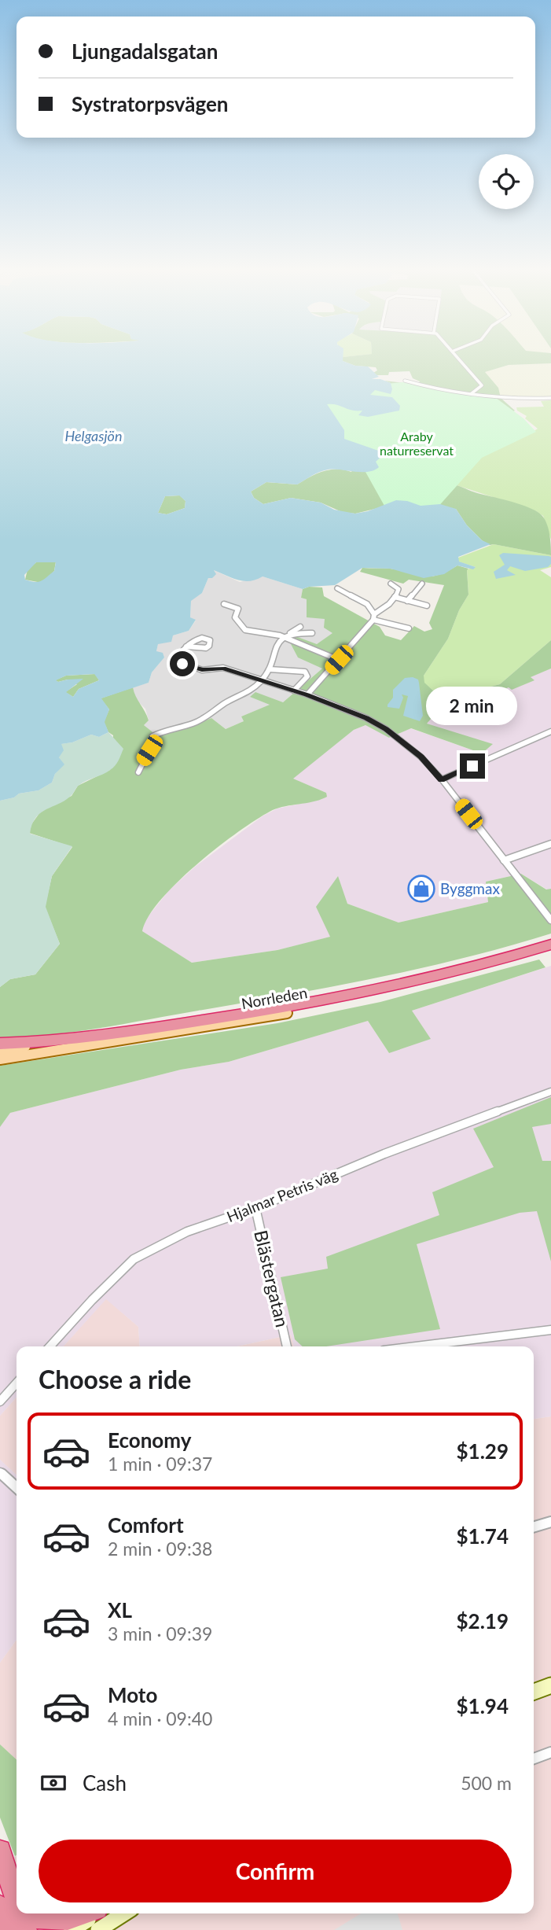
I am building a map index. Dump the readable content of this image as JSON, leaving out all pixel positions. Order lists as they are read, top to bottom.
{
  "streets": {
    "highway": ["Norrleden"],
    "street": ["Hjalmar Petris väg", "Blästergatan"]
  },
  "crossings": [
    ["Hjalmar Petris väg", "Blästergatan"]
  ],
  "water": ["Helgasjön"],
  "parks": ["Araby naturreservat"],
  "places": {
    "shop": ["Byggmax"]
  },
  "page": {
    "banner": ["Ljungadalsgatan", "Systratorpsvägen"],
    "bubble": "2 min",
    "heading": "Choose a ride",
    "list": [
      {
        "name": "Economy",
        "note": "1 min · 09:37",
        "value": "$1.29"
      },
      {
        "name": "Comfort",
        "note": "2 min · 09:38",
        "value": "$1.74"
      },
      {
        "name": "XL",
        "note": "3 min · 09:39",
        "value": "$2.19"
      },
      {
        "name": "Moto",
        "note": "4 min · 09:40",
        "value": "$1.94"
      }
    ],
    "pay": ["Cash", "500 m"],
    "buttons": "Confirm"
  }
}
